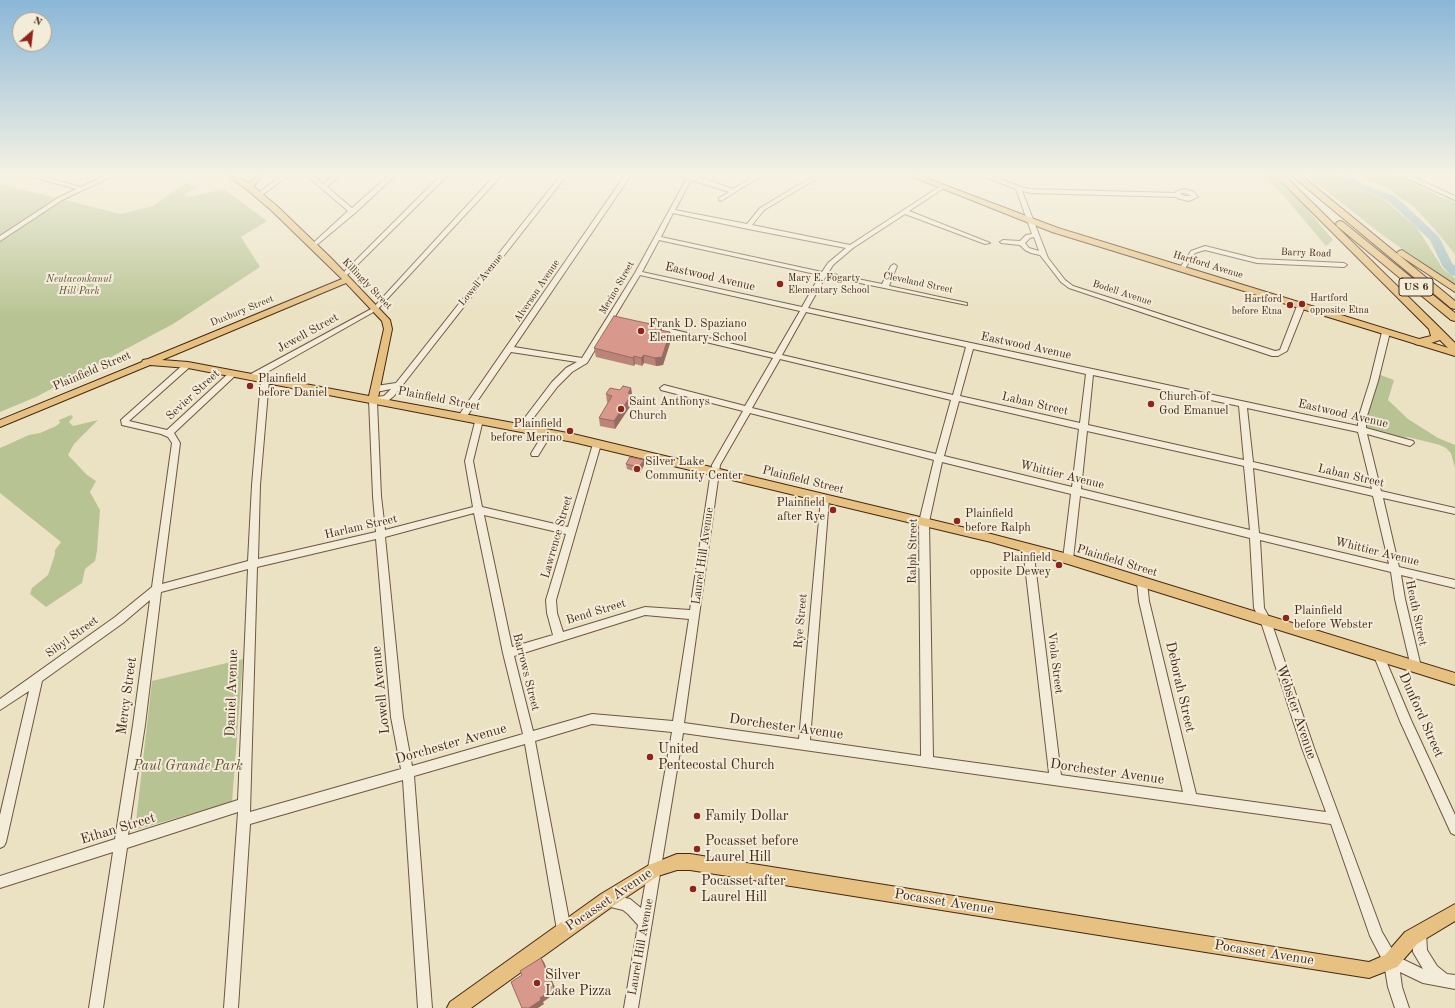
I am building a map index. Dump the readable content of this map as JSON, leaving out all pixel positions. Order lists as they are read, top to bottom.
{
  "streets": {
    "highway": ["US 6"],
    "main road": [
      "Hartford Avenue",
      "Killingly Street",
      "Duxbury Street",
      "Plainfield Street",
      "Pocasset Avenue"
    ],
    "street": [
      "Barry Road",
      "Eastwood Avenue",
      "Lowell Avenue",
      "Cleveland Street",
      "Merino Street",
      "Alverson Avenue",
      "Bodell Avenue",
      "Jewell Street",
      "Sevier Street",
      "Laban Street",
      "Whittier Avenue",
      "Harlam Street",
      "Lawrence Street",
      "Ralph Street",
      "Laurel Hill Avenue",
      "Bend Street",
      "Heath Street",
      "Rye Street",
      "Sibyl Street",
      "Viola Street",
      "Barrows Street",
      "Deborah Street",
      "Daniel Avenue",
      "Mercy Street",
      "Webster Avenue",
      "Dunford Street",
      "Dorchester Avenue",
      "Ethan Street"
    ]
  },
  "crossings": [
    ["Barry Road", "Hartford Avenue"],
    ["Hartford Avenue", "Bodell Avenue"],
    ["Hartford Avenue", "Heath Street"],
    ["Eastwood Avenue", "Merino Street"],
    ["Eastwood Avenue", "Ralph Street"],
    ["Eastwood Avenue", "Laurel Hill Avenue"],
    ["Eastwood Avenue", "Heath Street"],
    ["Eastwood Avenue", "Webster Avenue"],
    ["Lowell Avenue", "Killingly Street"],
    ["Lowell Avenue", "Plainfield Street"],
    ["Lowell Avenue", "Harlam Street"],
    ["Lowell Avenue", "Dorchester Avenue"],
    ["Cleveland Street", "Merino Street"],
    ["Cleveland Street", "Laurel Hill Avenue"],
    ["Killingly Street", "Duxbury Street"],
    ["Killingly Street", "Jewell Street"],
    ["Killingly Street", "Plainfield Street"],
    ["Merino Street", "Plainfield Street"],
    ["Alverson Avenue", "Plainfield Street"],
    ["Duxbury Street", "Plainfield Street"],
    ["Jewell Street", "Plainfield Street"],
    ["Plainfield Street", "Sevier Street"],
    ["Plainfield Street", "Lawrence Street"],
    ["Plainfield Street", "Ralph Street"],
    ["Plainfield Street", "Laurel Hill Avenue"],
    ["Plainfield Street", "Heath Street"],
    ["Plainfield Street", "Rye Street"],
    ["Plainfield Street", "Viola Street"],
    ["Plainfield Street", "Barrows Street"],
    ["Plainfield Street", "Deborah Street"],
    ["Plainfield Street", "Daniel Avenue"],
    ["Plainfield Street", "Webster Avenue"],
    ["Plainfield Street", "Dunford Street"],
    ["Sevier Street", "Mercy Street"],
    ["Laban Street", "Ralph Street"],
    ["Laban Street", "Laurel Hill Avenue"],
    ["Laban Street", "Heath Street"],
    ["Laban Street", "Webster Avenue"],
    ["Whittier Avenue", "Ralph Street"],
    ["Whittier Avenue", "Laurel Hill Avenue"],
    ["Whittier Avenue", "Heath Street"],
    ["Whittier Avenue", "Webster Avenue"],
    ["Harlam Street", "Sibyl Street"],
    ["Harlam Street", "Barrows Street"],
    ["Harlam Street", "Daniel Avenue"],
    ["Harlam Street", "Mercy Street"],
    ["Lawrence Street", "Bend Street"],
    ["Ralph Street", "Dorchester Avenue"],
    ["Laurel Hill Avenue", "Bend Street"],
    ["Laurel Hill Avenue", "Dorchester Avenue"],
    ["Laurel Hill Avenue", "Pocasset Avenue"],
    ["Bend Street", "Barrows Street"],
    ["Rye Street", "Dorchester Avenue"],
    ["Sibyl Street", "Mercy Street"],
    ["Viola Street", "Dorchester Avenue"],
    ["Barrows Street", "Dorchester Avenue"],
    ["Barrows Street", "Pocasset Avenue"],
    ["Deborah Street", "Dorchester Avenue"],
    ["Daniel Avenue", "Dorchester Avenue"],
    ["Daniel Avenue", "Ethan Street"],
    ["Mercy Street", "Ethan Street"],
    ["Webster Avenue", "Dorchester Avenue"],
    ["Webster Avenue", "Pocasset Avenue"]
  ],
  "parks": ["Neutaconkanut Hill Park", "Paul Grande Park"],
  "places": [
    "Mary E. Fogarty Elementary School",
    "Hartford opposite Etna",
    "Hartford before Etna",
    "Frank D. Spaziano Elementary School",
    "Plainfield before Daniel",
    "Church of God Emanuel",
    "Saint Anthonys Church",
    "Plainfield before Merino",
    "Silver Lake Community Center",
    "Plainfield after Rye",
    "Plainfield before Ralph",
    "Plainfield opposite Dewey",
    "Plainfield before Webster",
    "United Pentecostal Church",
    "Family Dollar",
    "Pocasset before Laurel Hill",
    "Pocasset after Laurel Hill",
    "Silver Lake Pizza"
  ],
  "north": "top right"
}
